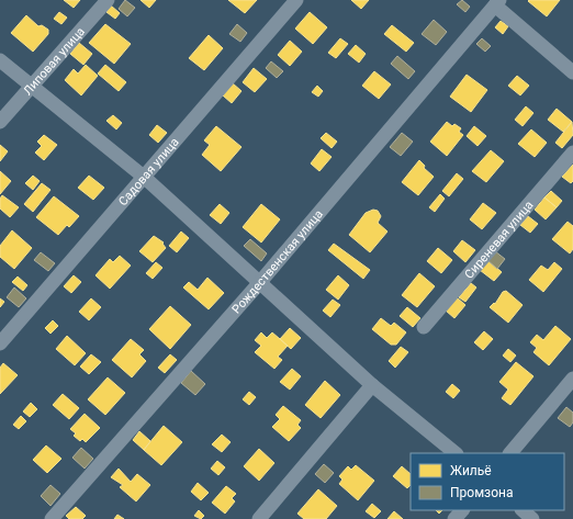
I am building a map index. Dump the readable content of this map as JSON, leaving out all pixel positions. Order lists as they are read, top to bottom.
{
  "streets": {
    "street": [
      "Липовая улица",
      "Садовая улица",
      "Сиреневая улица",
      "Рождественская улица"
    ]
  },
  "legend": ["Жильё", "Промзона"]
}
